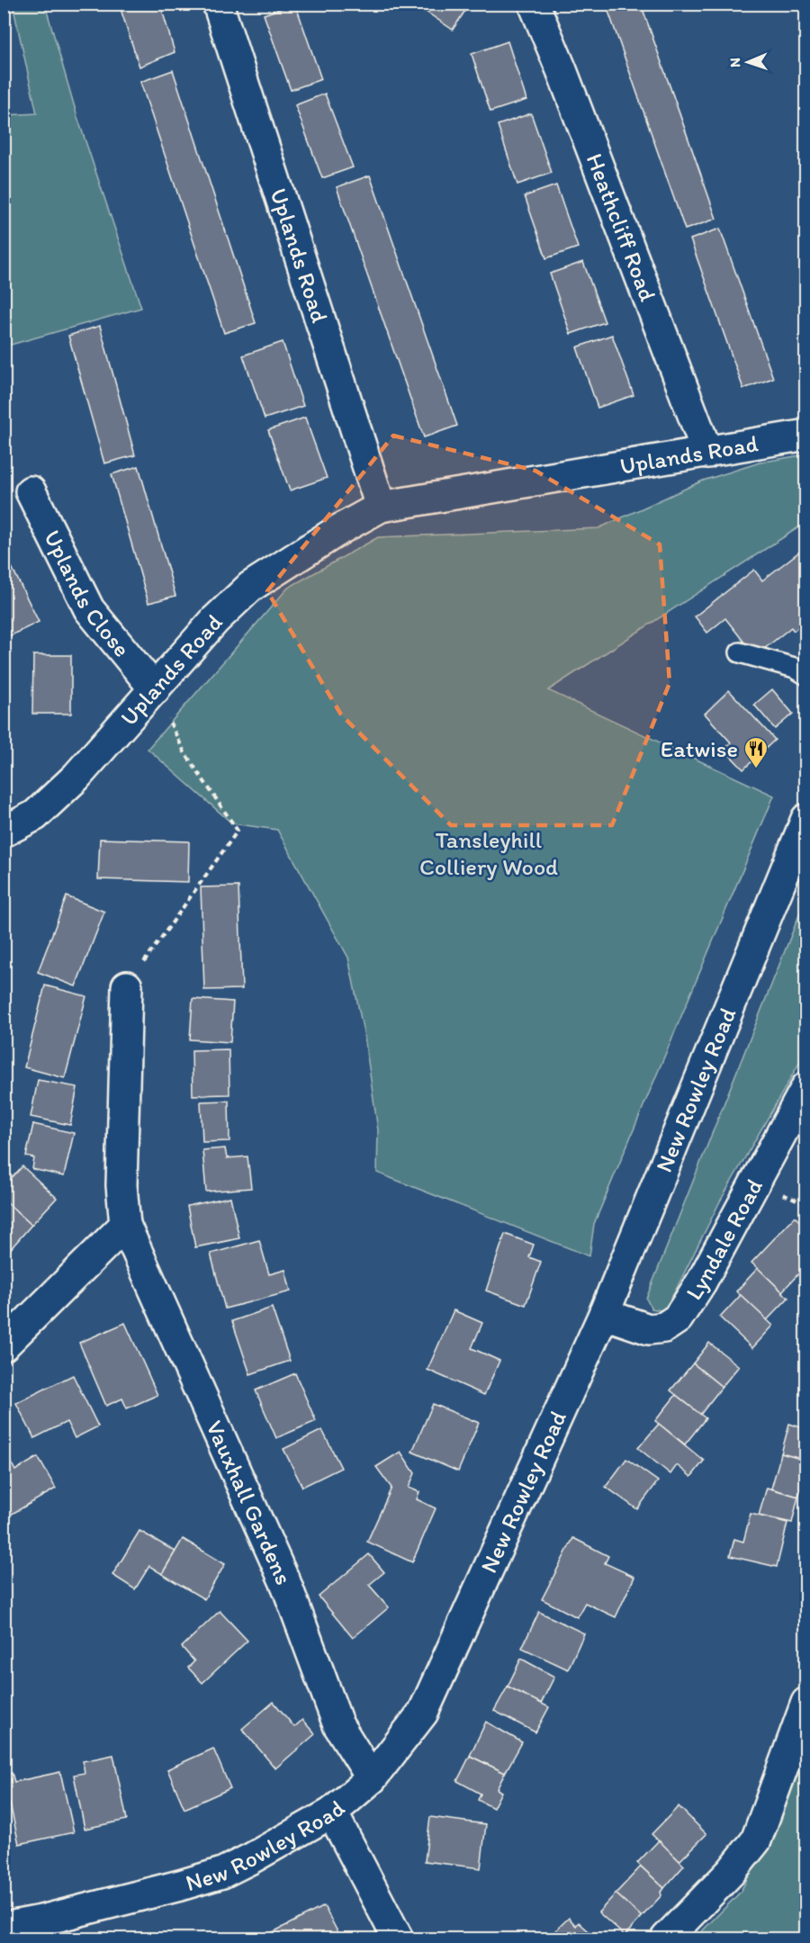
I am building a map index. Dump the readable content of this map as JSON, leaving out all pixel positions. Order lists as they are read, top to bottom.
{
  "streets": {
    "street": [
      "Heathcliff Road",
      "Uplands Road",
      "Uplands Close",
      "New Rowley Road",
      "Lyndale Road",
      "Vauxhall Gardens"
    ]
  },
  "crossings": [
    ["Heathcliff Road", "Uplands Road"],
    ["Uplands Road", "Uplands Close"],
    ["New Rowley Road", "Lyndale Road"],
    ["New Rowley Road", "Vauxhall Gardens"]
  ],
  "parks": ["Tansleyhill Colliery Wood"],
  "places": {
    "restaurant": ["Eatwise"]
  },
  "north": "left"
}
